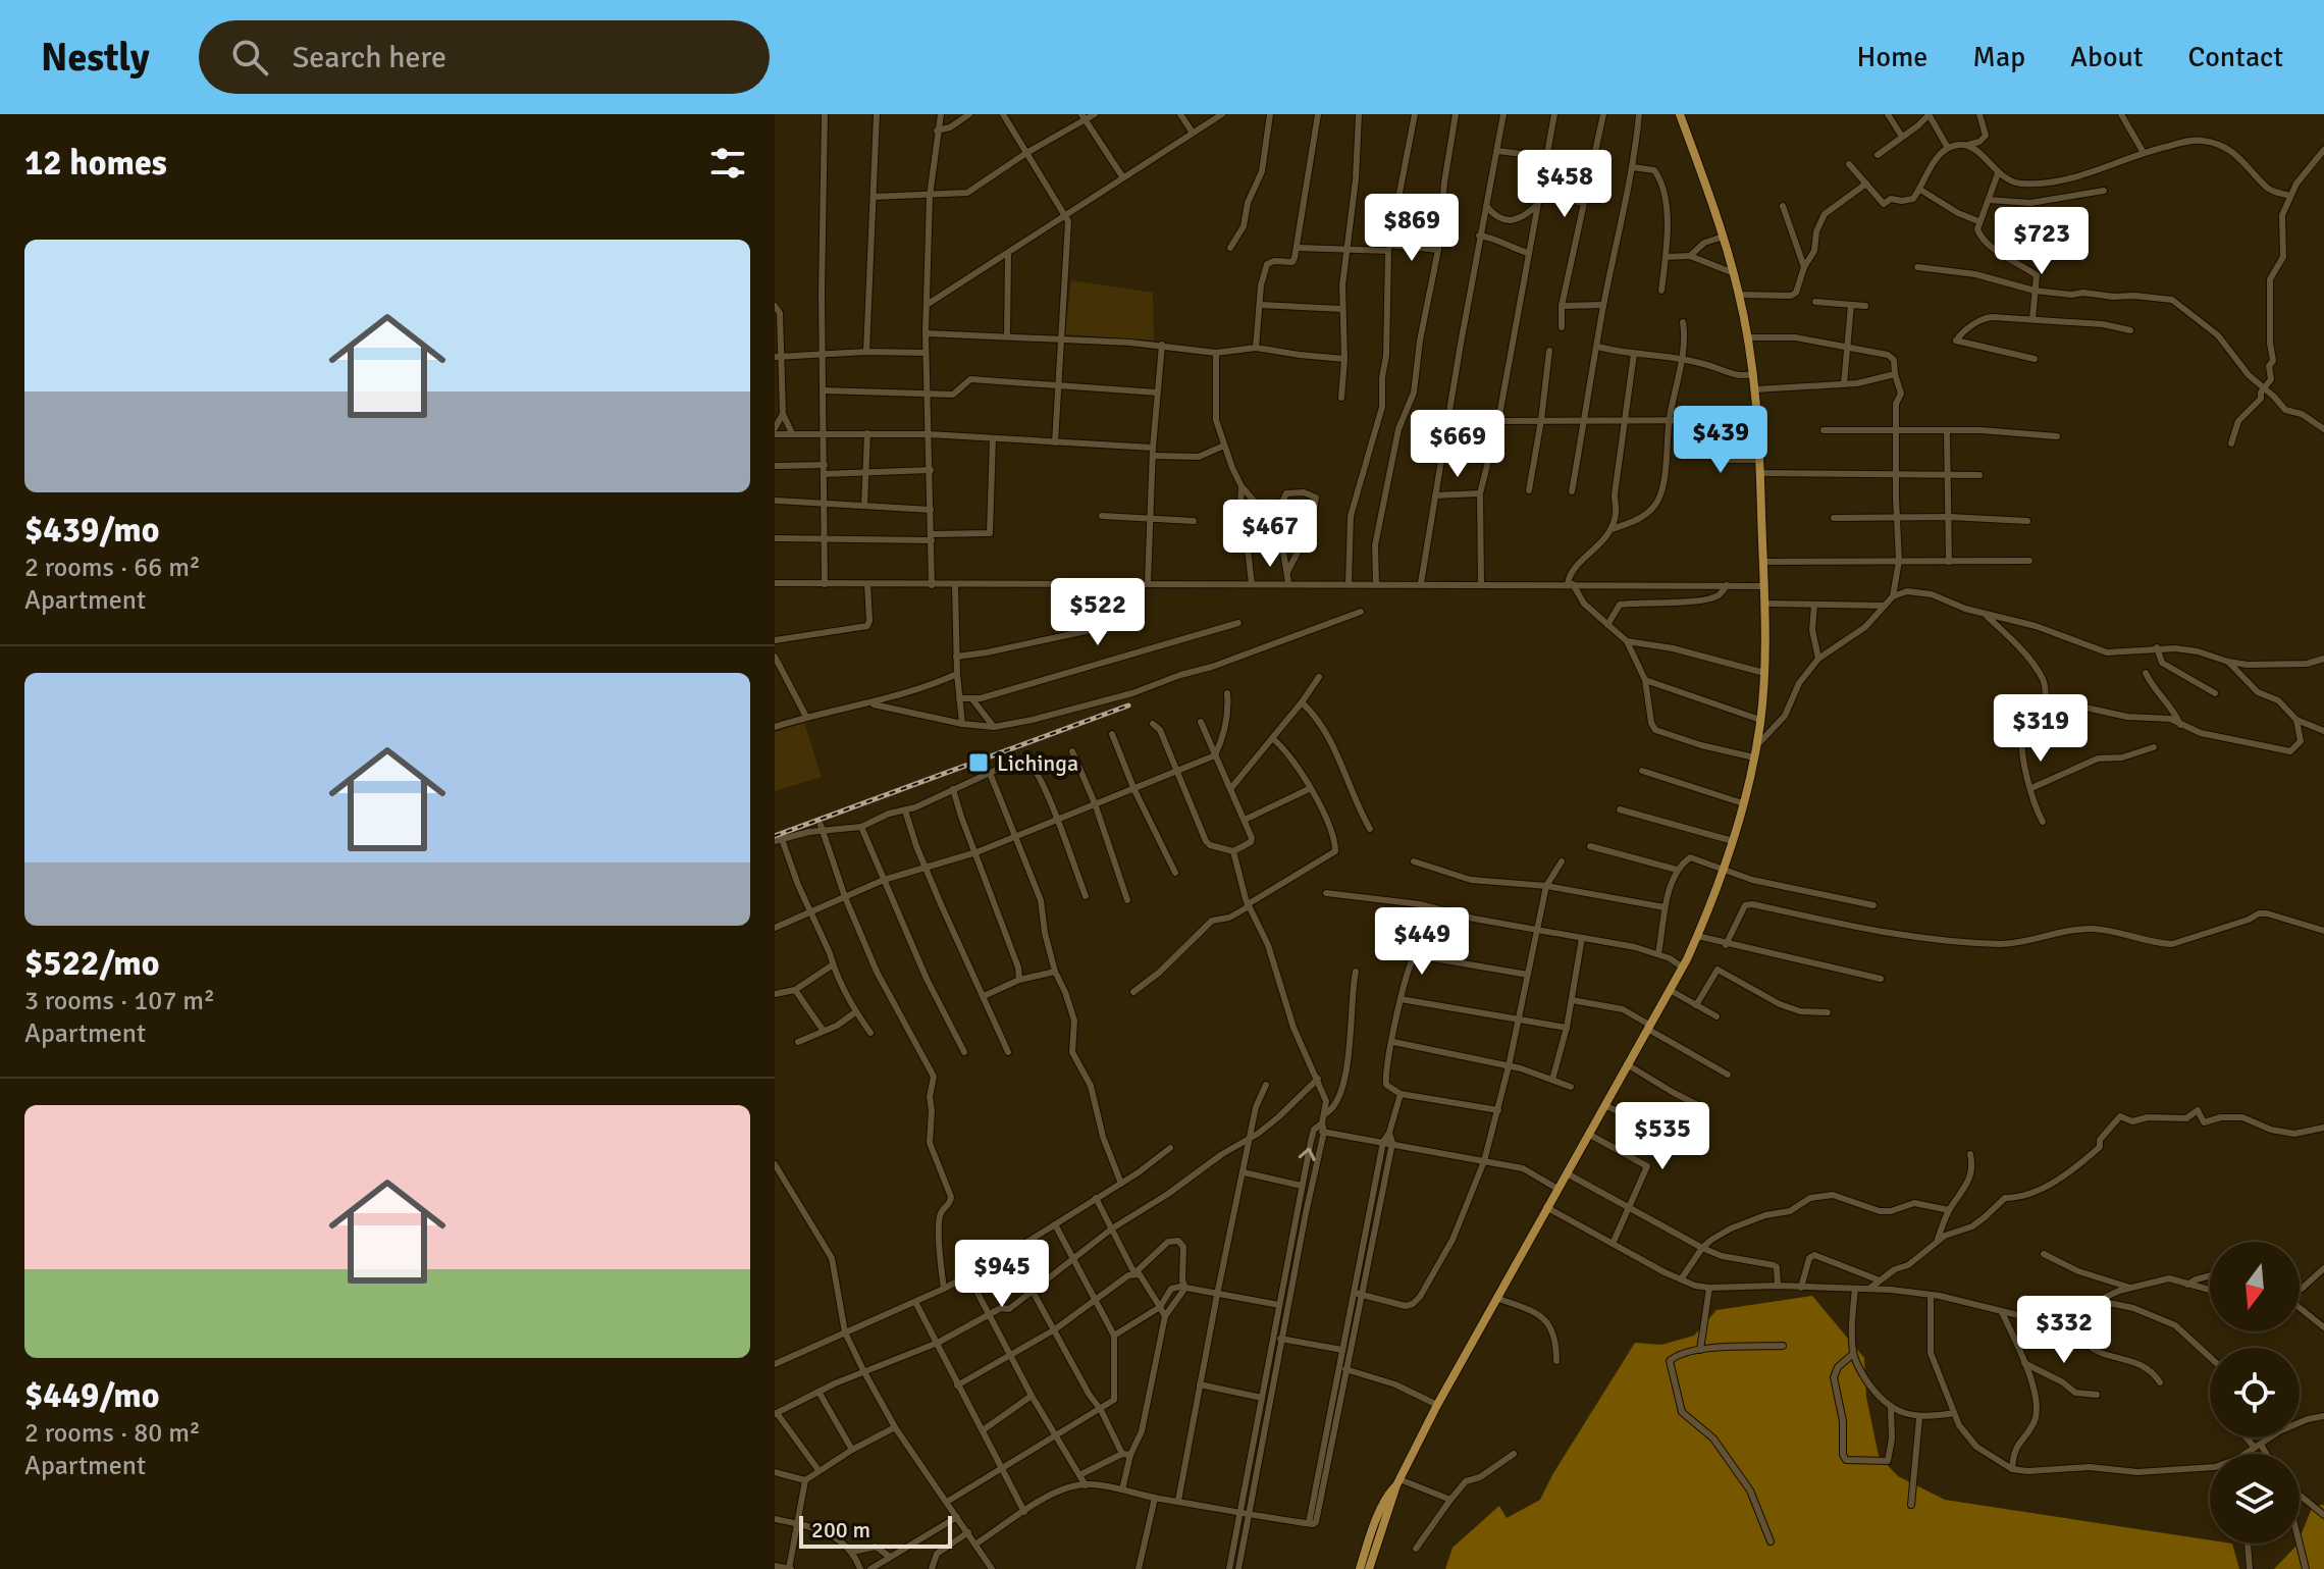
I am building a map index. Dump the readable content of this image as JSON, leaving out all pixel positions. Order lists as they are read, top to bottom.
{
  "places": {
    "transit": ["Lichinga"]
  },
  "scale_bar": "200 m",
  "north": "bottom",
  "page": {
    "header": "Nestly",
    "search": "Search here",
    "nav": [
      "Home",
      "Map",
      "About",
      "Contact"
    ],
    "heading": "12 homes",
    "price": [
      "$458",
      "$869",
      "$723",
      "$439",
      "$669",
      "$467",
      "$522",
      "$319",
      "$449",
      "$535",
      "$945",
      "$332"
    ],
    "list": [
      {
        "name": "$439/mo",
        "note": "2 rooms · 66 m² · Apartment"
      },
      {
        "name": "$522/mo",
        "note": "3 rooms · 107 m² · Apartment"
      },
      {
        "name": "$449/mo",
        "note": "2 rooms · 80 m² · Apartment"
      }
    ],
    "scale": "200 m"
  }
}
